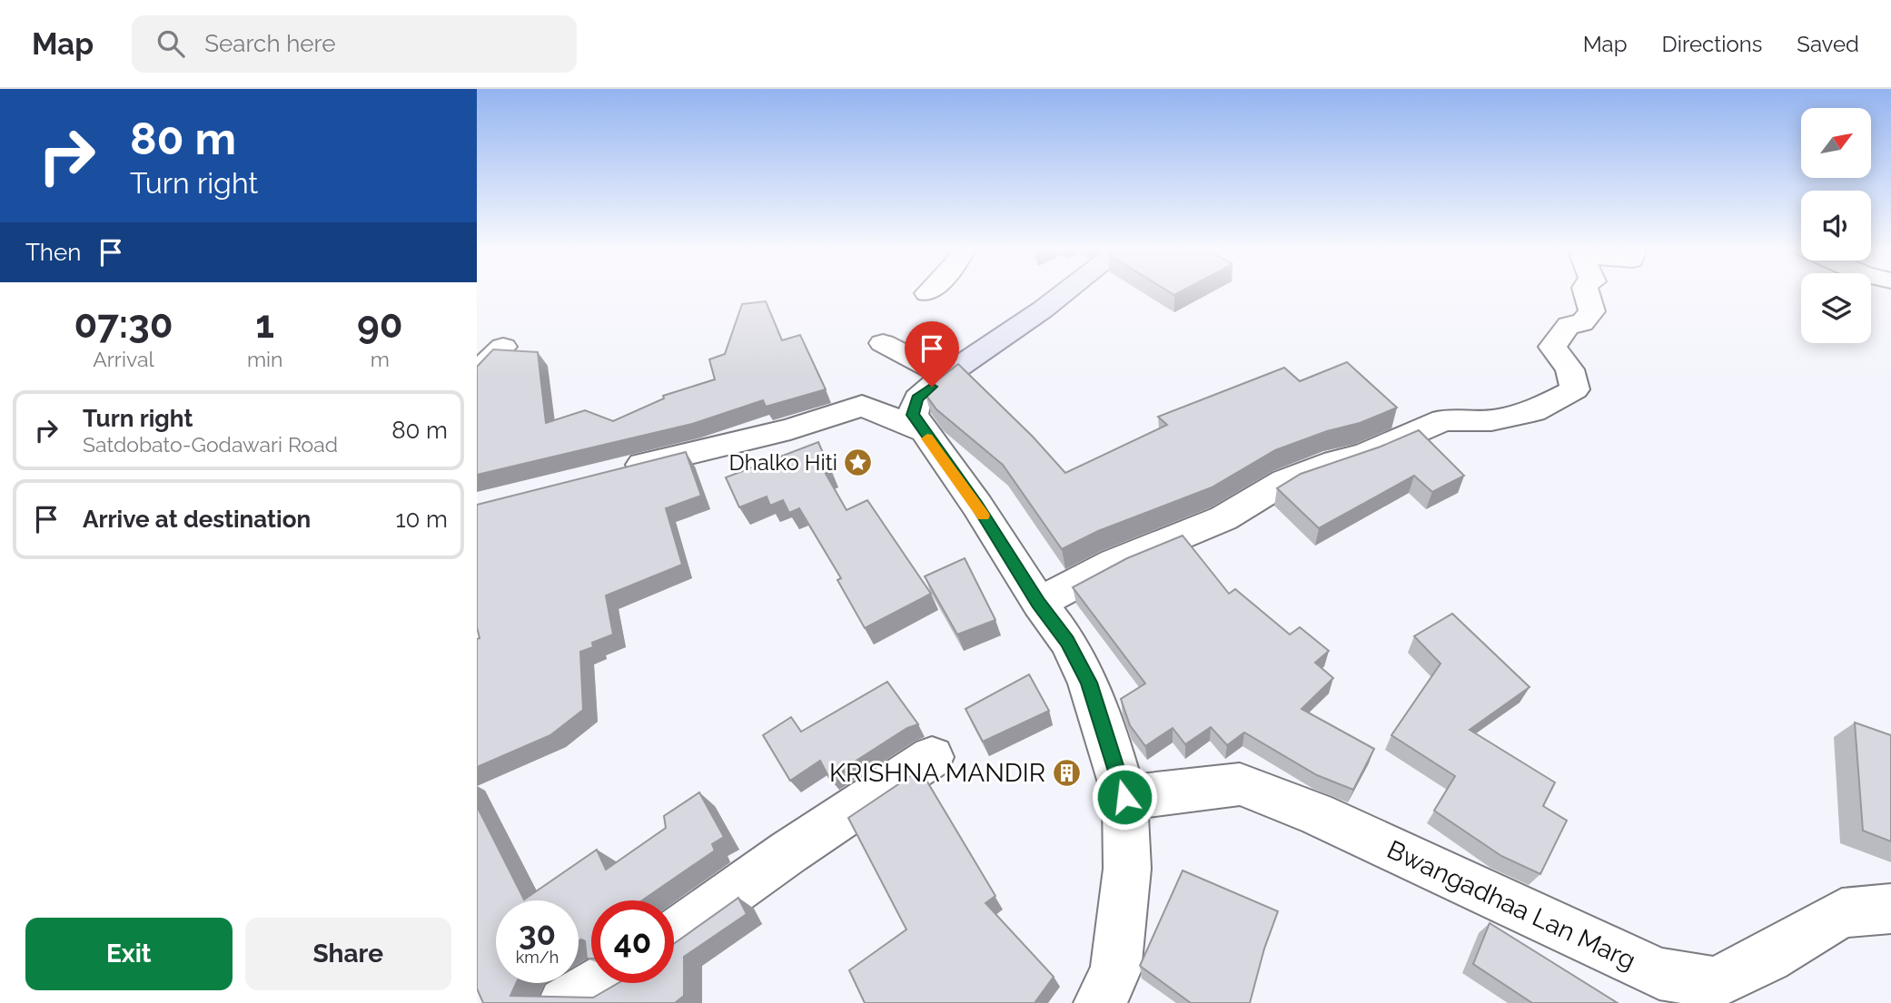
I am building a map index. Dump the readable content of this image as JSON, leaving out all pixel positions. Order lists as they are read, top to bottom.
{
  "streets": {
    "street": ["Bwangadhaa Lan Marg"]
  },
  "places": {
    "place": ["Dhalko Hiti"],
    "building": ["KRISHNA MANDIR"]
  },
  "north": "top right",
  "page": {
    "header": "Map",
    "search": "Search here",
    "nav": ["Map", "Directions", "Saved"],
    "turn": ["80 m", "Turn right"],
    "then": "Then",
    "eta": [
      "07:30",
      "Arrival",
      "1",
      "min",
      "90",
      "m"
    ],
    "list": [
      {
        "name": "Turn right",
        "note": "Satdobato-Godawari Road",
        "value": "80 m"
      },
      {
        "name": "Arrive at destination",
        "value": "10 m"
      }
    ],
    "speed": "30 km/h",
    "limit": "40",
    "buttons": ["Exit", "Share"]
  }
}
